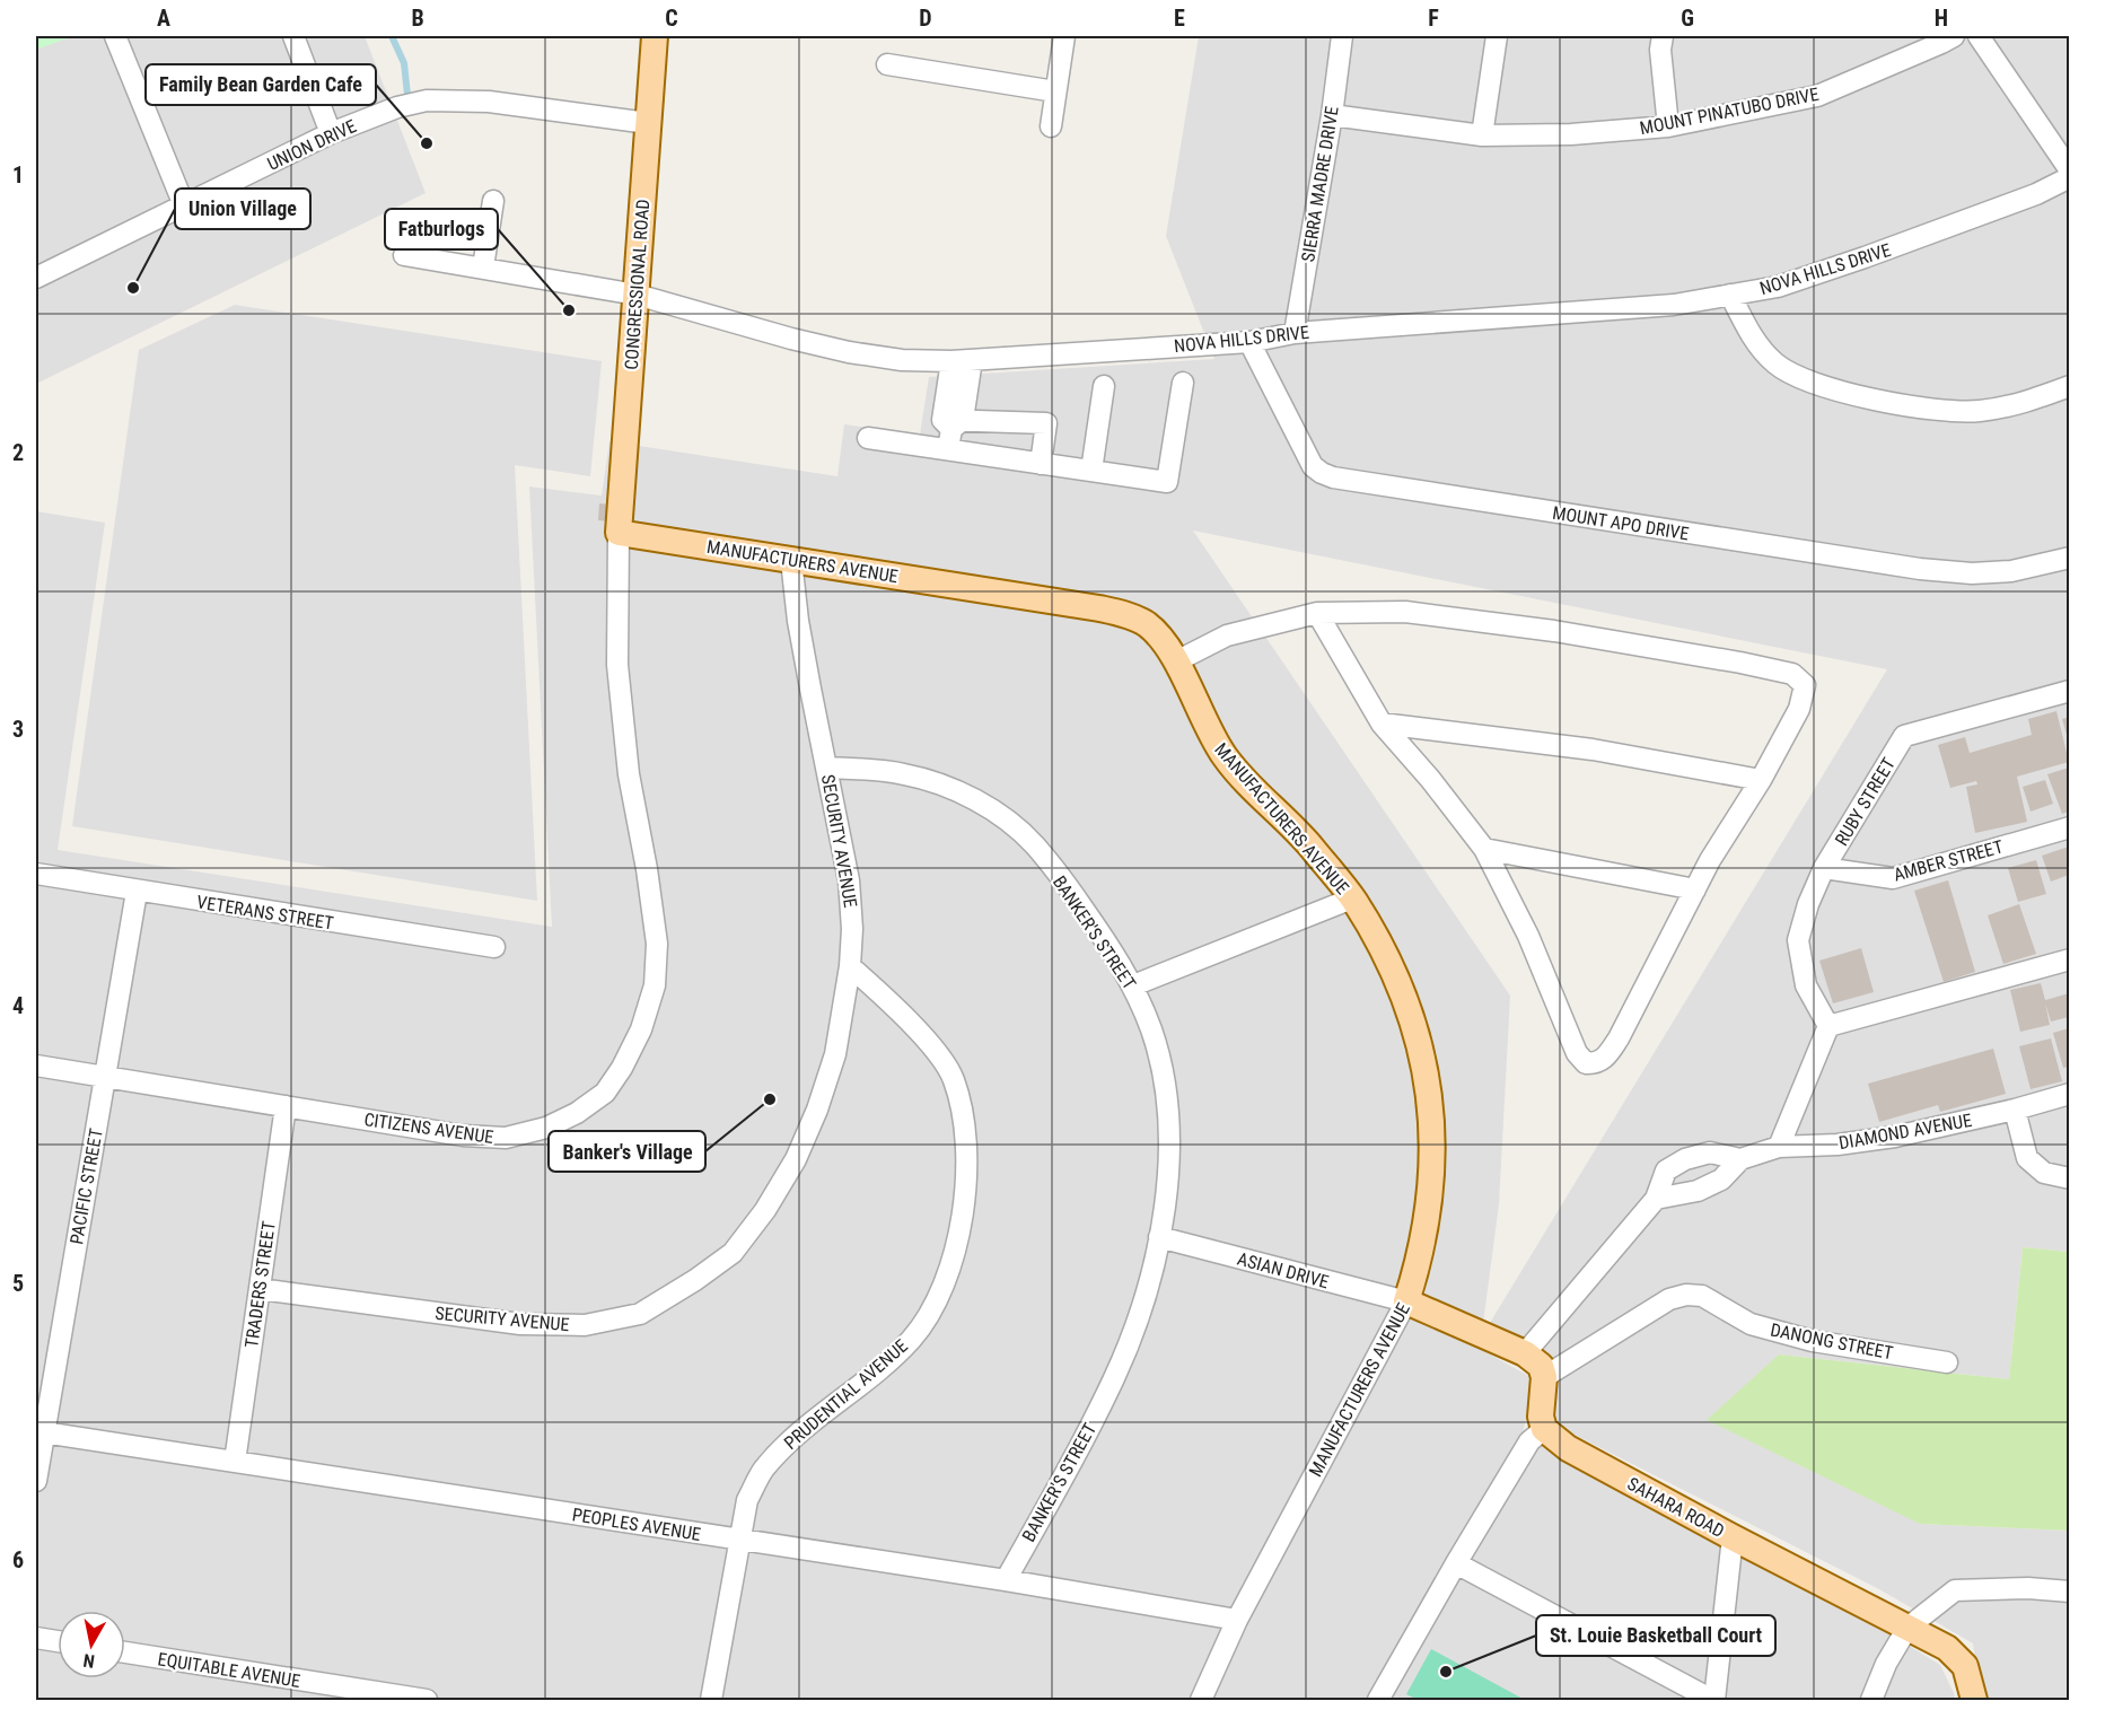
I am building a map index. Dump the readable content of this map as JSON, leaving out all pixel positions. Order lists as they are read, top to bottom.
{
  "streets": {
    "main road": ["CONGRESSIONAL ROAD", "MANUFACTURERS AVENUE", "SAHARA ROAD"],
    "street": [
      "MOUNT PINATUBO DRIVE",
      "UNION DRIVE",
      "SIERRA MADRE DRIVE",
      "NOVA HILLS DRIVE",
      "MOUNT APO DRIVE",
      "RUBY STREET",
      "SECURITY AVENUE",
      "AMBER STREET",
      "VETERANS STREET",
      "BANKER'S STREET",
      "CITIZENS AVENUE",
      "DIAMOND AVENUE",
      "PACIFIC STREET",
      "ASIAN DRIVE",
      "TRADERS STREET",
      "DANONG STREET",
      "PRUDENTIAL AVENUE",
      "PEOPLES AVENUE",
      "EQUITABLE AVENUE"
    ]
  },
  "crossings": [
    ["MOUNT PINATUBO DRIVE", "SIERRA MADRE DRIVE"],
    ["UNION DRIVE", "CONGRESSIONAL ROAD"],
    ["SIERRA MADRE DRIVE", "NOVA HILLS DRIVE"],
    ["NOVA HILLS DRIVE", "CONGRESSIONAL ROAD"],
    ["NOVA HILLS DRIVE", "MOUNT APO DRIVE"],
    ["CONGRESSIONAL ROAD", "MANUFACTURERS AVENUE"],
    ["CONGRESSIONAL ROAD", "CITIZENS AVENUE"],
    ["MANUFACTURERS AVENUE", "SECURITY AVENUE"],
    ["MANUFACTURERS AVENUE", "CITIZENS AVENUE"],
    ["MANUFACTURERS AVENUE", "ASIAN DRIVE"],
    ["MANUFACTURERS AVENUE", "PEOPLES AVENUE"],
    ["RUBY STREET", "AMBER STREET"],
    ["SECURITY AVENUE", "BANKER'S STREET"],
    ["SECURITY AVENUE", "TRADERS STREET"],
    ["SECURITY AVENUE", "PRUDENTIAL AVENUE"],
    ["VETERANS STREET", "PACIFIC STREET"],
    ["BANKER'S STREET", "ASIAN DRIVE"],
    ["BANKER'S STREET", "PEOPLES AVENUE"],
    ["CITIZENS AVENUE", "PACIFIC STREET"],
    ["CITIZENS AVENUE", "TRADERS STREET"],
    ["PACIFIC STREET", "PEOPLES AVENUE"],
    ["TRADERS STREET", "PEOPLES AVENUE"],
    ["PRUDENTIAL AVENUE", "PEOPLES AVENUE"]
  ],
  "places": [
    "Family Bean Garden Cafe",
    "Union Village",
    "Fatburlogs",
    "Banker's Village",
    "St. Louie Basketball Court"
  ],
  "north": "bottom",
  "grid": {
    "columns": [
      "A",
      "B",
      "C",
      "D",
      "E",
      "F",
      "G",
      "H"
    ],
    "rows": [
      "1",
      "2",
      "3",
      "4",
      "5",
      "6"
    ]
  }
}
